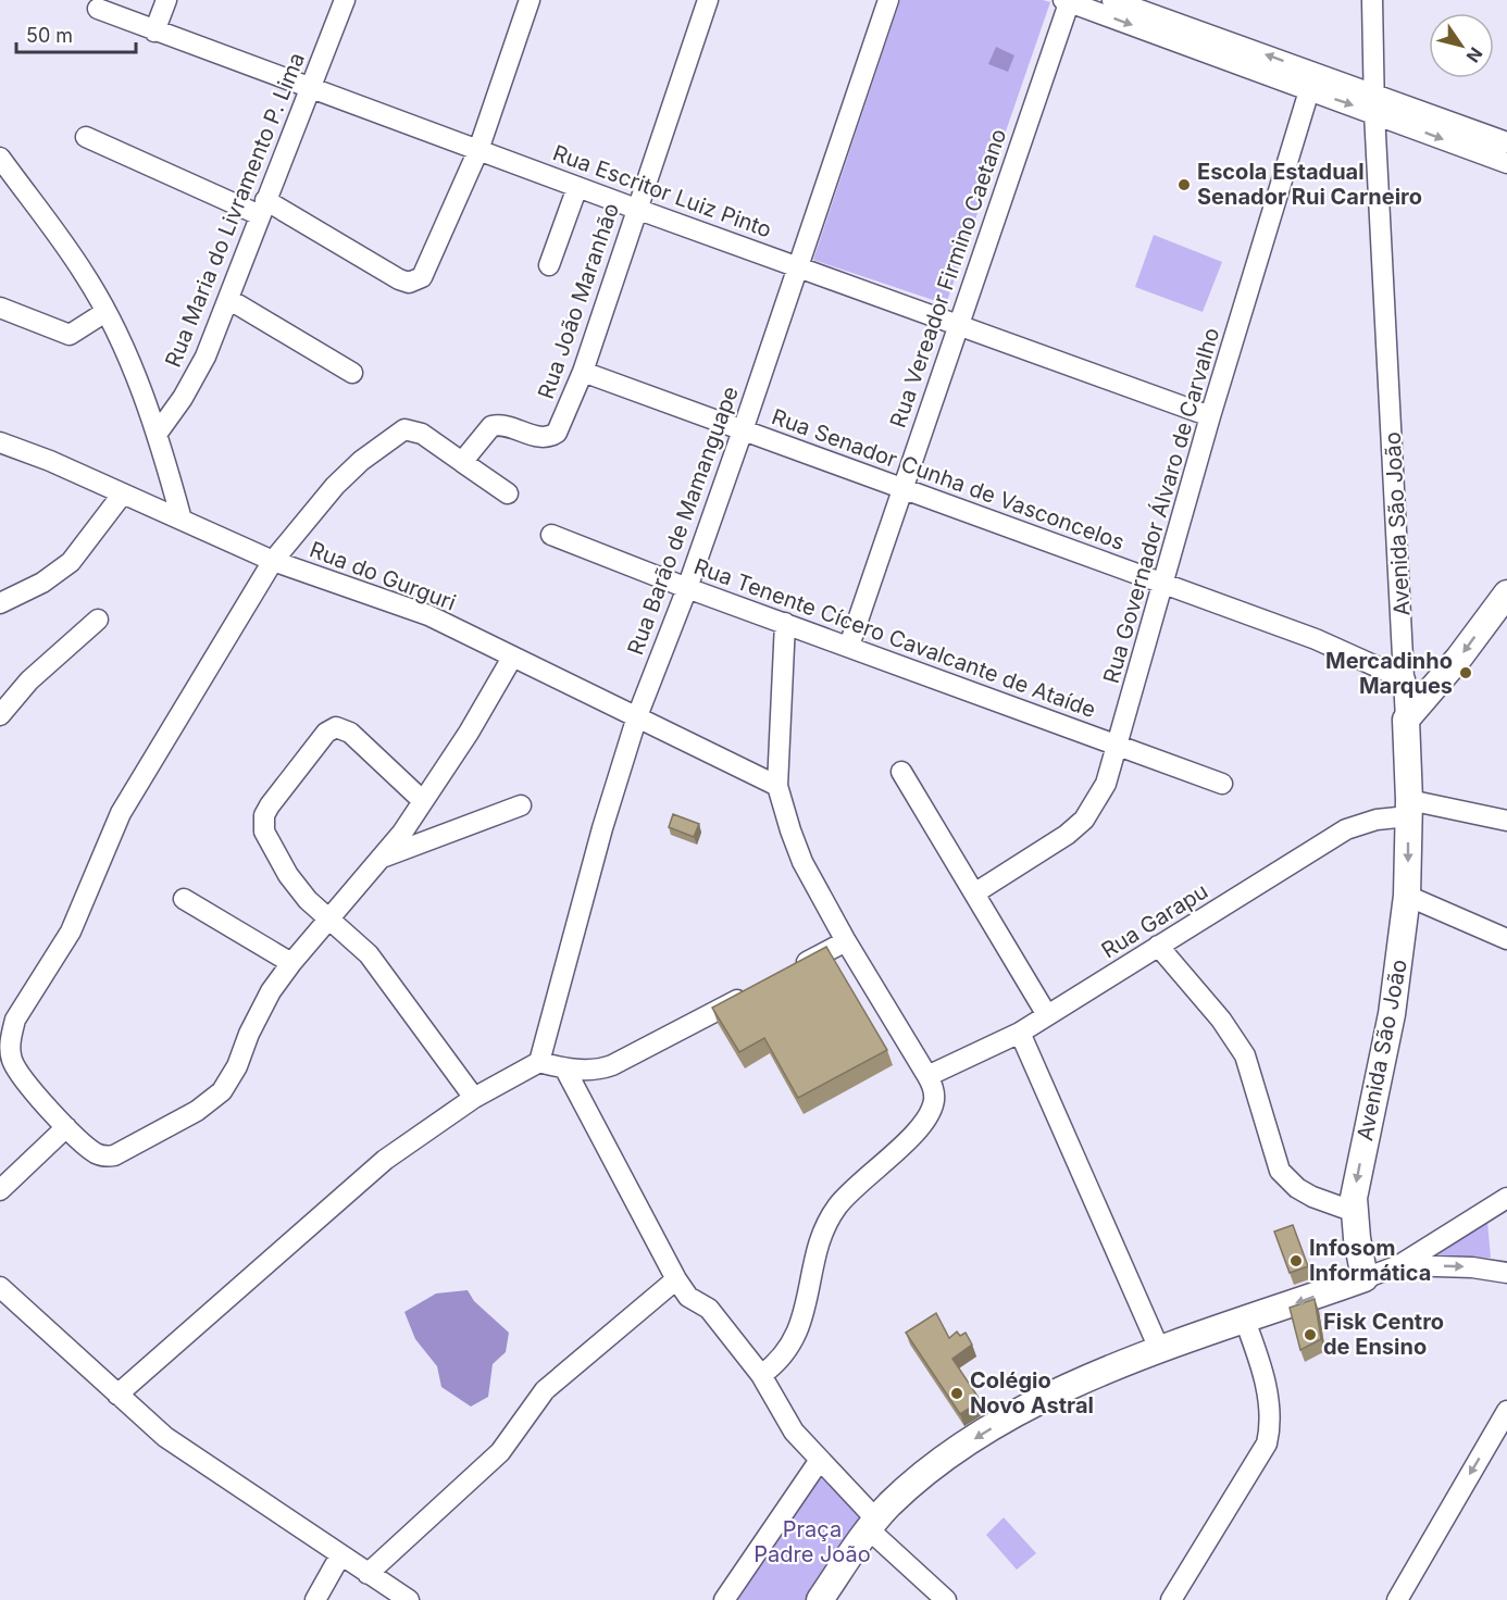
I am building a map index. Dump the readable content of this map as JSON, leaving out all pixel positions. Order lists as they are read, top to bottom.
{
  "streets": {
    "main road": ["Avenida São João"],
    "street": [
      "Rua Escritor Luiz Pinto",
      "Rua Maria do Livramento P. Lima",
      "Rua Vereador Firmino Caetano",
      "Rua João Maranhão",
      "Rua Senador Cunha de Vasconcelos",
      "Rua Governador Álvaro de Carvalho",
      "Rua Barão de Mamanguape",
      "Rua do Gurguri",
      "Rua Tenente Cícero Cavalcante de Ataíde",
      "Rua Garapu"
    ]
  },
  "crossings": [
    ["Rua Escritor Luiz Pinto", "Rua Maria do Livramento P. Lima"],
    ["Rua Escritor Luiz Pinto", "Rua Vereador Firmino Caetano"],
    ["Rua Escritor Luiz Pinto", "Rua João Maranhão"],
    ["Rua Escritor Luiz Pinto", "Rua Governador Álvaro de Carvalho"],
    ["Rua Escritor Luiz Pinto", "Rua Barão de Mamanguape"],
    ["Rua Vereador Firmino Caetano", "Rua Senador Cunha de Vasconcelos"],
    ["Rua Vereador Firmino Caetano", "Rua Tenente Cícero Cavalcante de Ataíde"],
    ["Rua João Maranhão", "Rua Senador Cunha de Vasconcelos"],
    ["Rua Senador Cunha de Vasconcelos", "Rua Governador Álvaro de Carvalho"],
    ["Rua Senador Cunha de Vasconcelos", "Rua Barão de Mamanguape"],
    ["Rua Senador Cunha de Vasconcelos", "Avenida São João"],
    ["Rua Governador Álvaro de Carvalho", "Rua Tenente Cícero Cavalcante de Ataíde"],
    ["Rua Barão de Mamanguape", "Rua do Gurguri"],
    ["Rua Barão de Mamanguape", "Rua Tenente Cícero Cavalcante de Ataíde"],
    ["Avenida São João", "Rua Garapu"]
  ],
  "parks": ["Praça Padre João"],
  "places": [
    "Escola Estadual Senador Rui Carneiro",
    "Mercadinho Marques",
    "Infosom Informática",
    "Fisk Centro de Ensino",
    "Colégio Novo Astral"
  ],
  "scale_bar": "50 m",
  "north": "bottom right"
}
